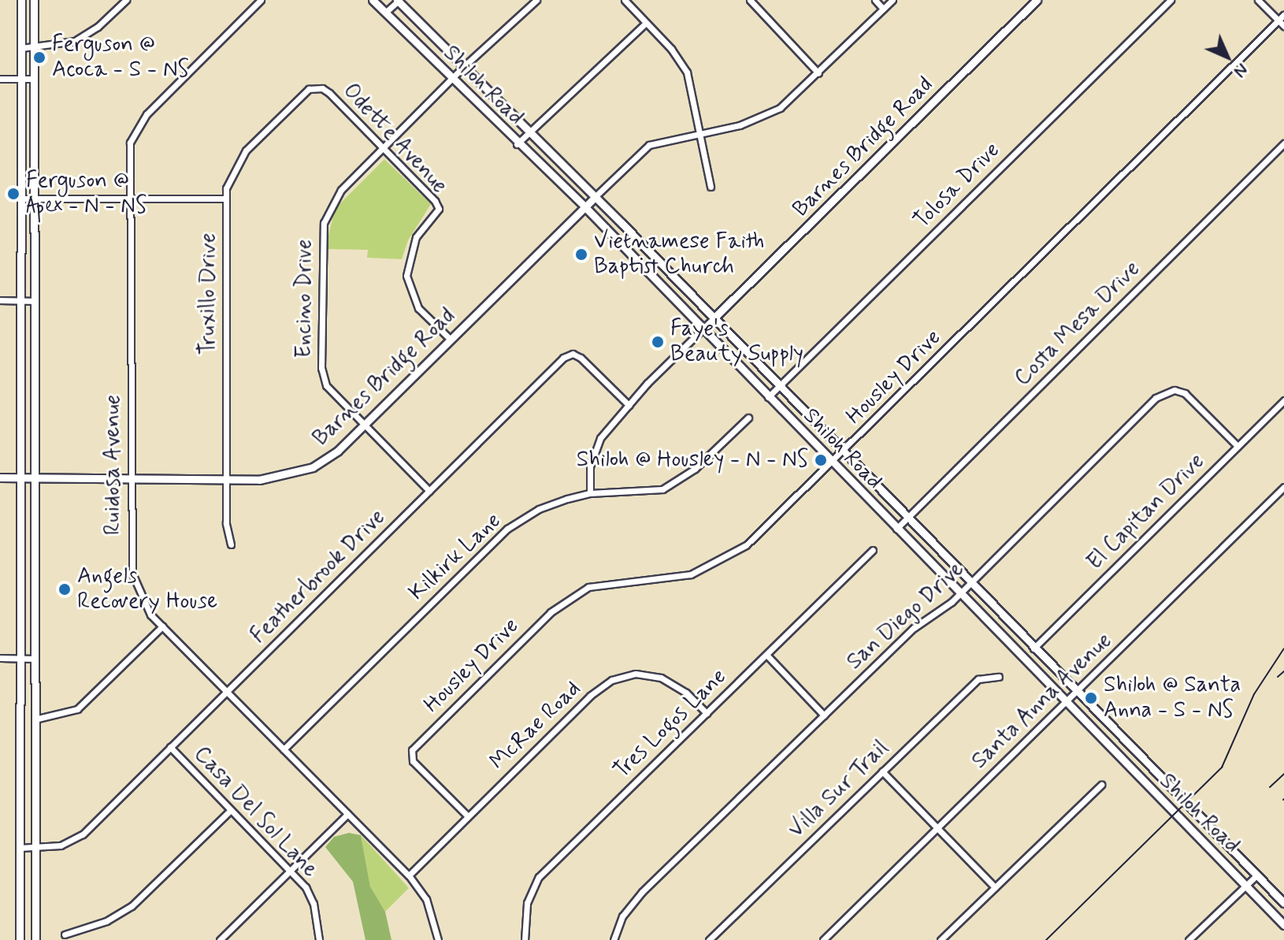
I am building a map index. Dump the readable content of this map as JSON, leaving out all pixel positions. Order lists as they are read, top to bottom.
{
  "streets": {
    "main road": ["Shiloh Road", "Barnes Bridge Road"],
    "street": [
      "Odette Avenue",
      "Tolosa Drive",
      "Truxillo Drive",
      "Encino Drive",
      "Costa Mesa Drive",
      "Housley Drive",
      "Ruidosa Avenue",
      "El Capitan Drive",
      "Kilkirk Lane",
      "Featherbrook Drive",
      "San Diego Drive",
      "Santa Anna Avenue",
      "Tres Logos Lane",
      "McRae Road",
      "Villa Sur Trail",
      "Casa Del Sol Lane"
    ]
  },
  "crossings": [
    ["Shiloh Road", "Barnes Bridge Road"],
    ["Shiloh Road", "Tolosa Drive"],
    ["Shiloh Road", "Encino Drive"],
    ["Shiloh Road", "Costa Mesa Drive"],
    ["Shiloh Road", "Housley Drive"],
    ["Shiloh Road", "El Capitan Drive"],
    ["Shiloh Road", "San Diego Drive"],
    ["Shiloh Road", "Santa Anna Avenue"],
    ["Odette Avenue", "Barnes Bridge Road"],
    ["Odette Avenue", "Truxillo Drive"],
    ["Odette Avenue", "Encino Drive"],
    ["Barnes Bridge Road", "Truxillo Drive"],
    ["Barnes Bridge Road", "Encino Drive"],
    ["Barnes Bridge Road", "Ruidosa Avenue"],
    ["Encino Drive", "Featherbrook Drive"],
    ["Housley Drive", "McRae Road"],
    ["Ruidosa Avenue", "Kilkirk Lane"],
    ["Ruidosa Avenue", "Featherbrook Drive"],
    ["Ruidosa Avenue", "McRae Road"],
    ["El Capitan Drive", "San Diego Drive"],
    ["Featherbrook Drive", "Casa Del Sol Lane"],
    ["Tres Logos Lane", "McRae Road"]
  ],
  "places": [
    "Ferguson @ Acoca - S - NS",
    "Ferguson @ Apex - N - NS",
    "Vietnamese Faith Baptist Church",
    "Faye's Beauty Supply",
    "Shiloh @ Housley - N - NS",
    "Angels Recovery House",
    "Shiloh @ Santa Anna - S - NS"
  ],
  "north": "bottom right"
}
